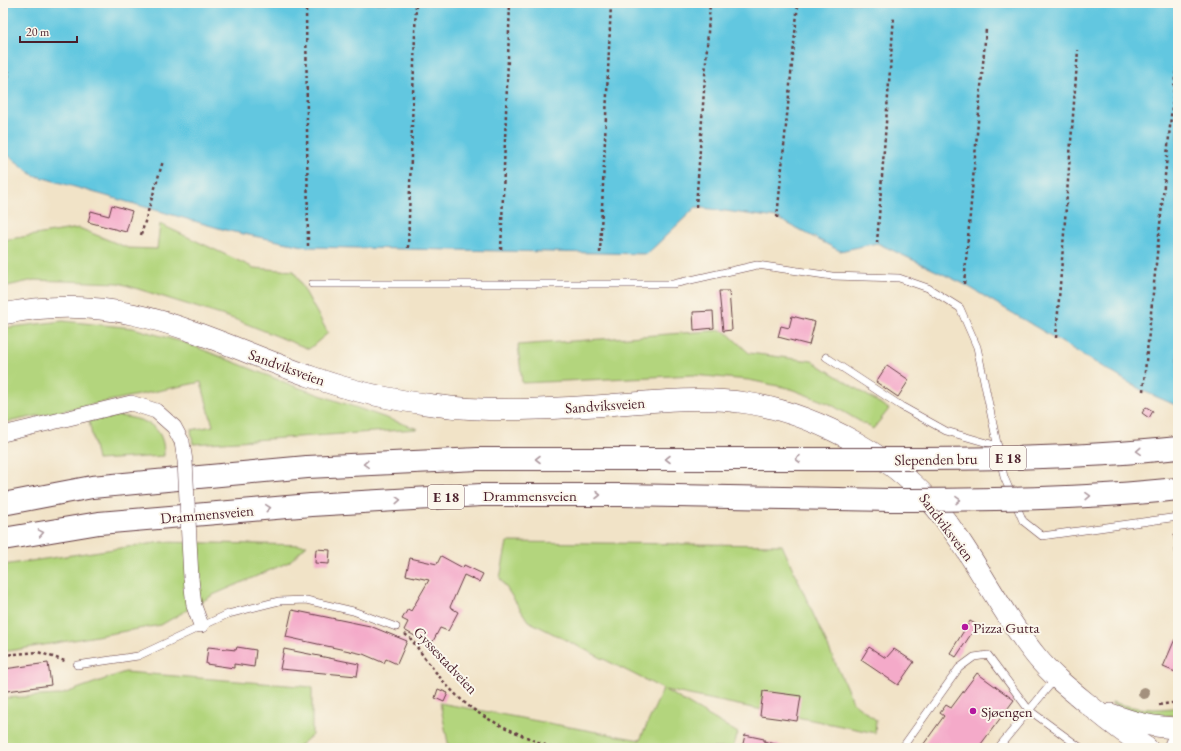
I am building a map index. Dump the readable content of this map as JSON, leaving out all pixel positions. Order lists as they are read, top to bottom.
{
  "streets": {
    "highway": ["E 18", "Slependen bru", "Drammensveien"],
    "main road": ["Sandviksveien"],
    "lane": ["Gyssestadveien"]
  },
  "one_way": ["Slependen bru", "Drammensveien"],
  "places": ["Pizza Gutta", "Sjøengen"],
  "scale_bar": "20 m"
}
